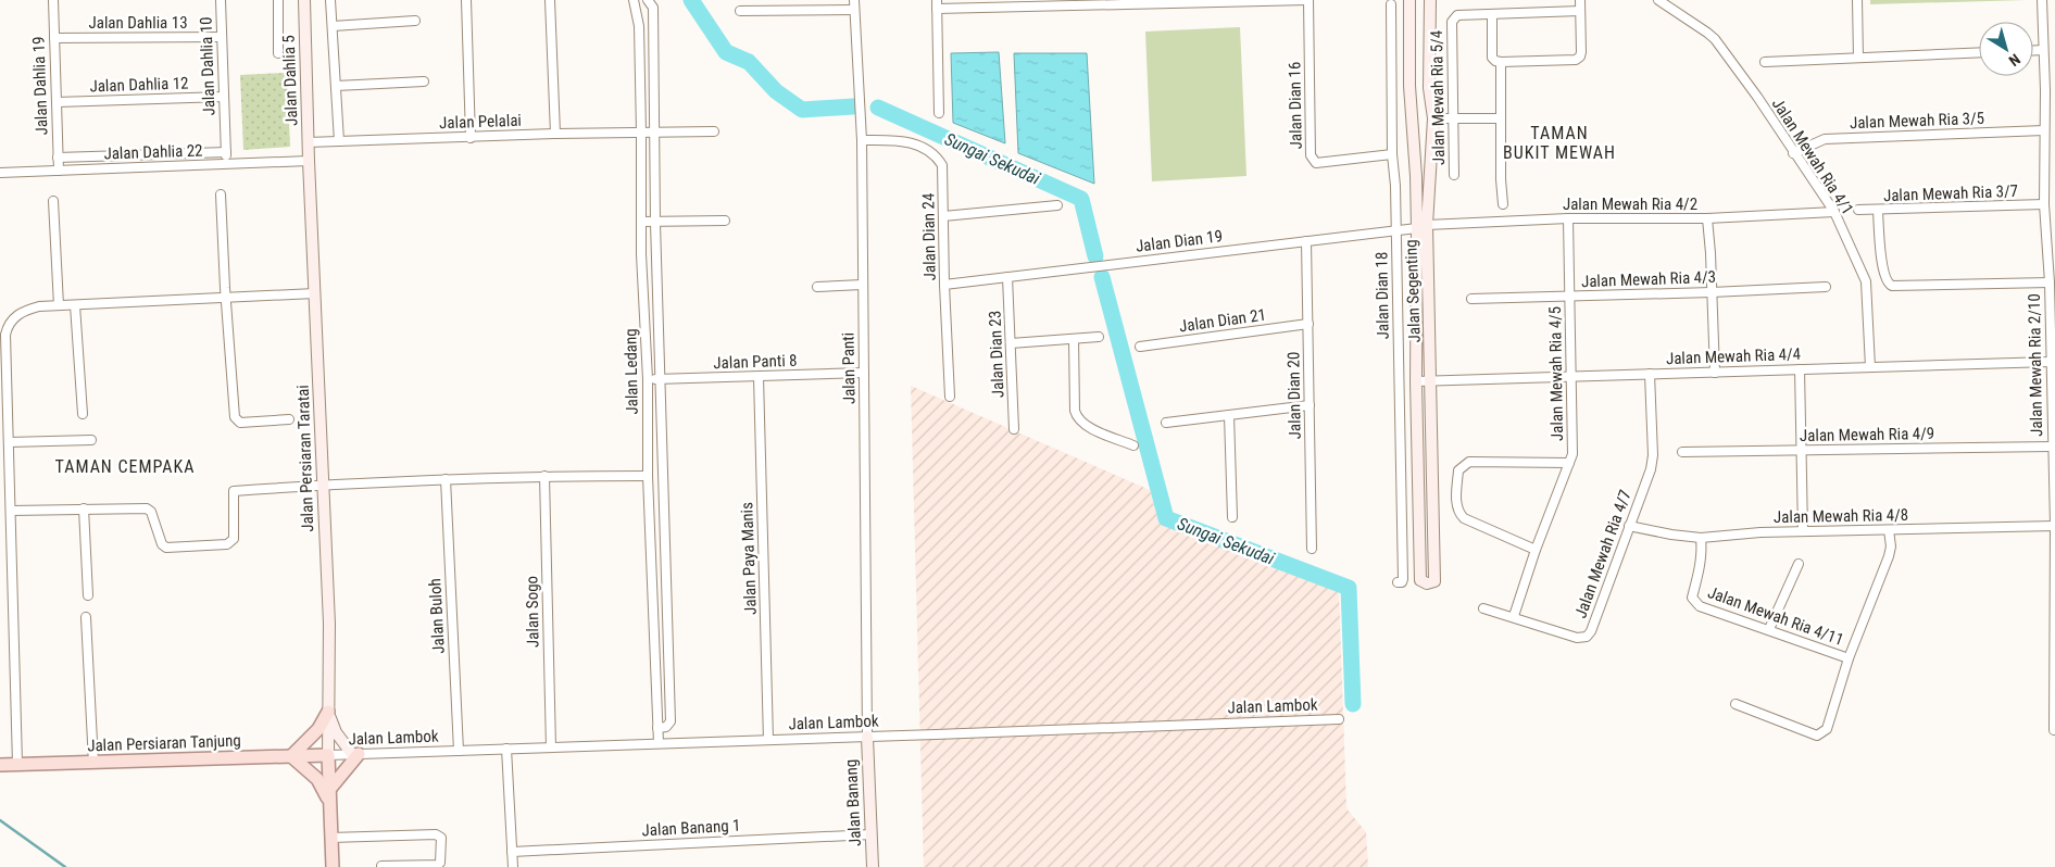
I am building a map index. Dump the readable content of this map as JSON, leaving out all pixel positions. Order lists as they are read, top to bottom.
{
  "streets": {
    "main road": ["Jalan Persiaran Tanjung"],
    "street": [
      "Jalan Dahlia 13",
      "Jalan Dahlia 10",
      "Jalan Dahlia 5",
      "Jalan Dahlia 12",
      "Jalan Dahlia 19",
      "Jalan Mewah Ria 5/4",
      "Jalan Dian 16",
      "Jalan Mewah Ria 3/5",
      "Jalan Pelalai",
      "Jalan Dahlia 22",
      "Jalan Mewah Ria 4/1",
      "Jalan Mewah Ria 3/7",
      "Jalan Mewah Ria 4/2",
      "Jalan Dian 24",
      "Jalan Dian 19",
      "Jalan Mewah Ria 4/3",
      "Jalan Segenting",
      "Jalan Dian 18",
      "Jalan Dian 21",
      "Jalan Dian 23",
      "Jalan Mewah Ria 4/4",
      "Jalan Panti 8",
      "Jalan Mewah Ria 2/10",
      "Jalan Panti",
      "Jalan Ledang",
      "Jalan Mewah Ria 4/5",
      "Jalan Dian 20",
      "Jalan Mewah Ria 4/9",
      "Jalan Persiaran Taratai",
      "Jalan Mewah Ria 4/8",
      "Jalan Mewah Ria 4/7",
      "Jalan Paya Manis",
      "Jalan Sogo",
      "Jalan Buloh",
      "Jalan Mewah Ria 4/11",
      "Jalan Lambok",
      "Jalan Banang",
      "Jalan Banang 1"
    ]
  },
  "crossings": [
    ["Jalan Dahlia 13", "Jalan Dahlia 10"],
    ["Jalan Dahlia 13", "Jalan Dahlia 19"],
    ["Jalan Dahlia 10", "Jalan Dahlia 12"],
    ["Jalan Dahlia 10", "Jalan Dahlia 22"],
    ["Jalan Dahlia 5", "Jalan Pelalai"],
    ["Jalan Dahlia 5", "Jalan Dahlia 22"],
    ["Jalan Dahlia 5", "Jalan Persiaran Taratai"],
    ["Jalan Dahlia 12", "Jalan Dahlia 19"],
    ["Jalan Dahlia 19", "Jalan Dahlia 22"],
    ["Jalan Dian 16", "Jalan Dian 18"],
    ["Jalan Mewah Ria 3/5", "Jalan Mewah Ria 4/1"],
    ["Jalan Mewah Ria 3/5", "Jalan Mewah Ria 2/10"],
    ["Jalan Pelalai", "Jalan Ledang"],
    ["Jalan Dahlia 22", "Jalan Persiaran Taratai"],
    ["Jalan Mewah Ria 4/1", "Jalan Mewah Ria 4/2"],
    ["Jalan Mewah Ria 4/1", "Jalan Mewah Ria 4/4"],
    ["Jalan Mewah Ria 3/7", "Jalan Mewah Ria 2/10"],
    ["Jalan Mewah Ria 4/2", "Jalan Dian 19"],
    ["Jalan Mewah Ria 4/2", "Jalan Segenting"],
    ["Jalan Mewah Ria 4/2", "Jalan Mewah Ria 4/5"],
    ["Jalan Dian 24", "Jalan Dian 19"],
    ["Jalan Dian 24", "Jalan Panti"],
    ["Jalan Dian 19", "Jalan Segenting"],
    ["Jalan Dian 19", "Jalan Dian 18"],
    ["Jalan Dian 19", "Jalan Dian 23"],
    ["Jalan Dian 19", "Jalan Dian 20"],
    ["Jalan Mewah Ria 4/3", "Jalan Mewah Ria 4/5"],
    ["Jalan Segenting", "Jalan Mewah Ria 4/4"],
    ["Jalan Dian 21", "Jalan Dian 20"],
    ["Jalan Mewah Ria 4/4", "Jalan Mewah Ria 2/10"],
    ["Jalan Mewah Ria 4/4", "Jalan Mewah Ria 4/5"],
    ["Jalan Mewah Ria 4/4", "Jalan Mewah Ria 4/7"],
    ["Jalan Panti 8", "Jalan Panti"],
    ["Jalan Panti 8", "Jalan Ledang"],
    ["Jalan Panti 8", "Jalan Paya Manis"],
    ["Jalan Mewah Ria 2/10", "Jalan Mewah Ria 4/9"],
    ["Jalan Mewah Ria 2/10", "Jalan Mewah Ria 4/8"],
    ["Jalan Panti", "Jalan Lambok"],
    ["Jalan Panti", "Jalan Banang"],
    ["Jalan Ledang", "Jalan Lambok"],
    ["Jalan Mewah Ria 4/5", "Jalan Mewah Ria 4/7"],
    ["Jalan Persiaran Taratai", "Jalan Lambok"],
    ["Jalan Persiaran Taratai", "Jalan Persiaran Tanjung"],
    ["Jalan Mewah Ria 4/8", "Jalan Mewah Ria 4/7"],
    ["Jalan Mewah Ria 4/8", "Jalan Mewah Ria 4/11"],
    ["Jalan Paya Manis", "Jalan Lambok"],
    ["Jalan Sogo", "Jalan Lambok"],
    ["Jalan Buloh", "Jalan Lambok"],
    ["Jalan Lambok", "Jalan Persiaran Tanjung"],
    ["Jalan Lambok", "Jalan Banang"],
    ["Jalan Banang", "Jalan Banang 1"]
  ],
  "districts": ["TAMAN BUKIT MEWAH", "TAMAN CEMPAKA"],
  "water": ["Sungai Sekudai"],
  "north": "bottom right"
}
